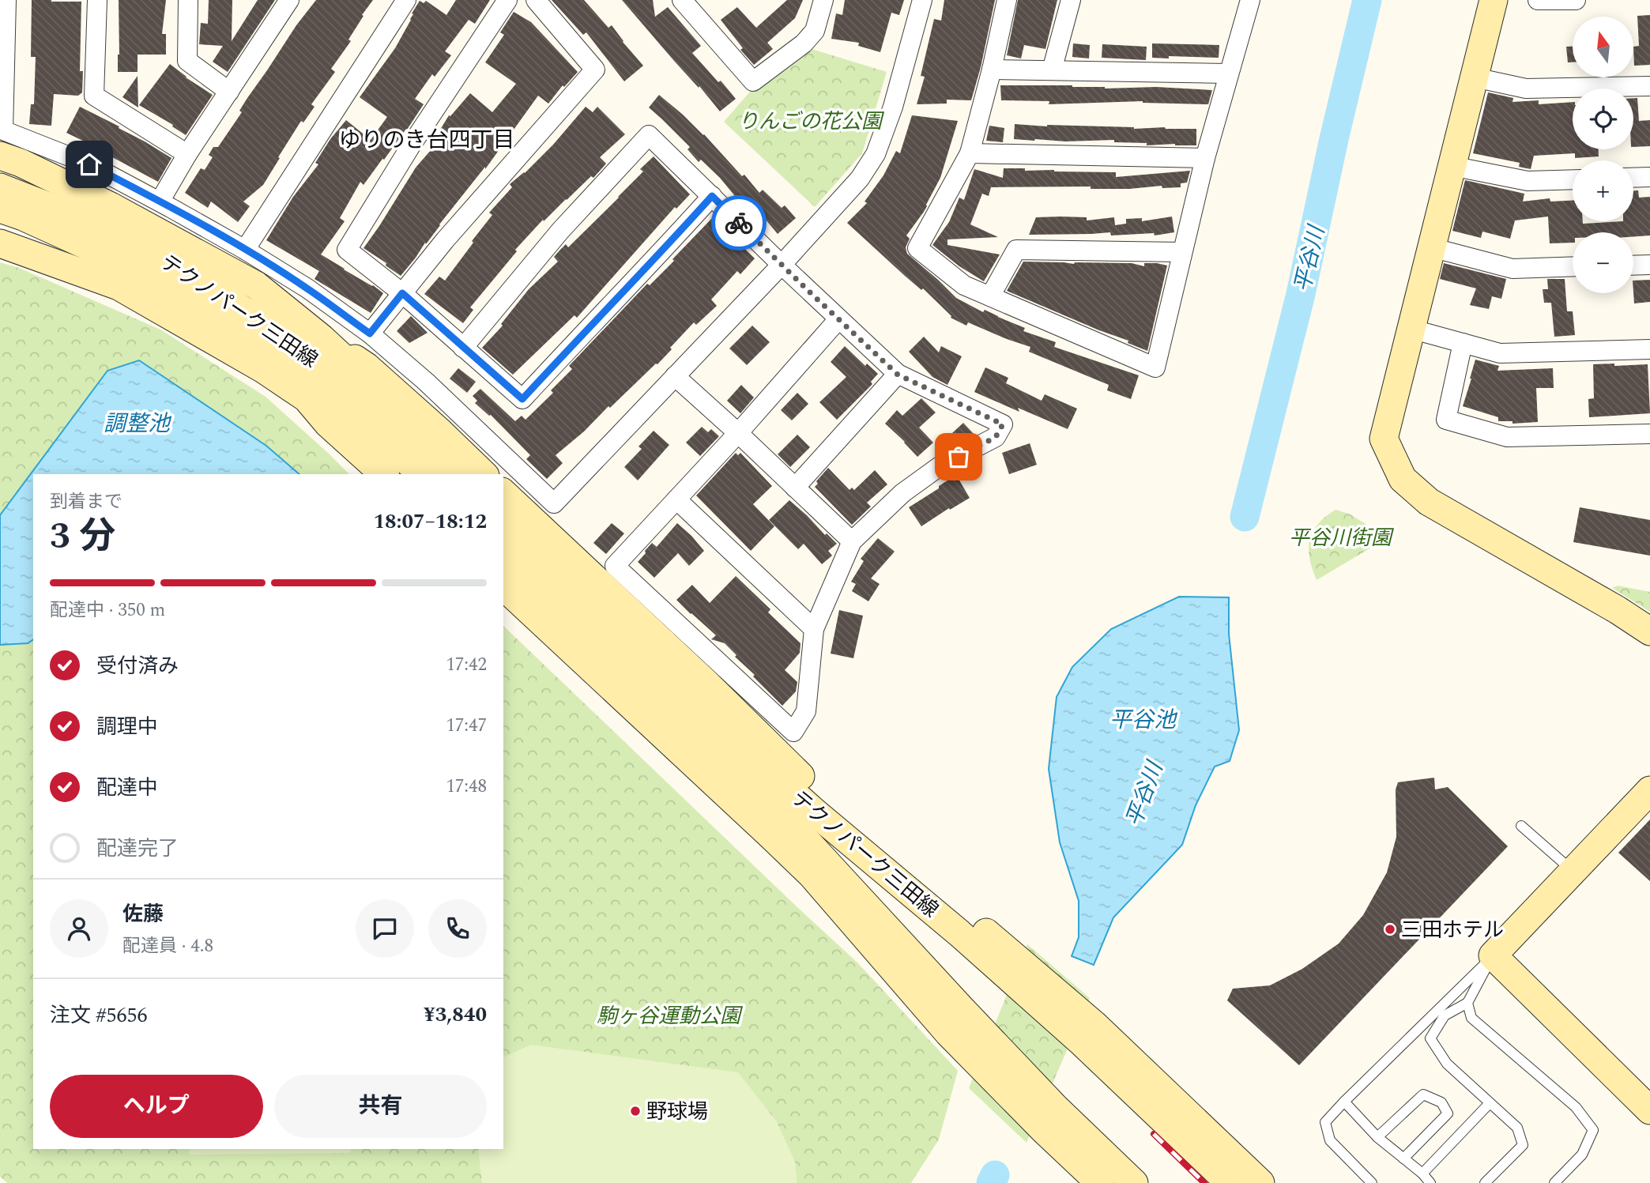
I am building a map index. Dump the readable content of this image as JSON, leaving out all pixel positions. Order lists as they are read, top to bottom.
{
  "streets": {
    "main road": ["テクノパーク三田線"]
  },
  "districts": ["ゆりのき台四丁目"],
  "water": ["平谷川", "調整池", "平谷池"],
  "parks": ["りんごの花公園", "平谷川街園", "駒ヶ谷運動公園"],
  "places": ["三田ホテル", "野球場"],
  "north": "top",
  "page": {
    "map_buttons": ["+", "−"],
    "heading": ["3 分", "到着まで", "18:07–18:12"],
    "panel": [
      "佐藤",
      "配達員 · 4.8",
      "注文 #5656",
      "¥3,840"
    ],
    "bar": "配達中 · 350 m",
    "list": [
      ["受付済み", "17:42"],
      ["調理中", "17:47"],
      ["配達中", "17:48"],
      "配達完了"
    ],
    "buttons": ["ヘルプ", "共有"]
  }
}
